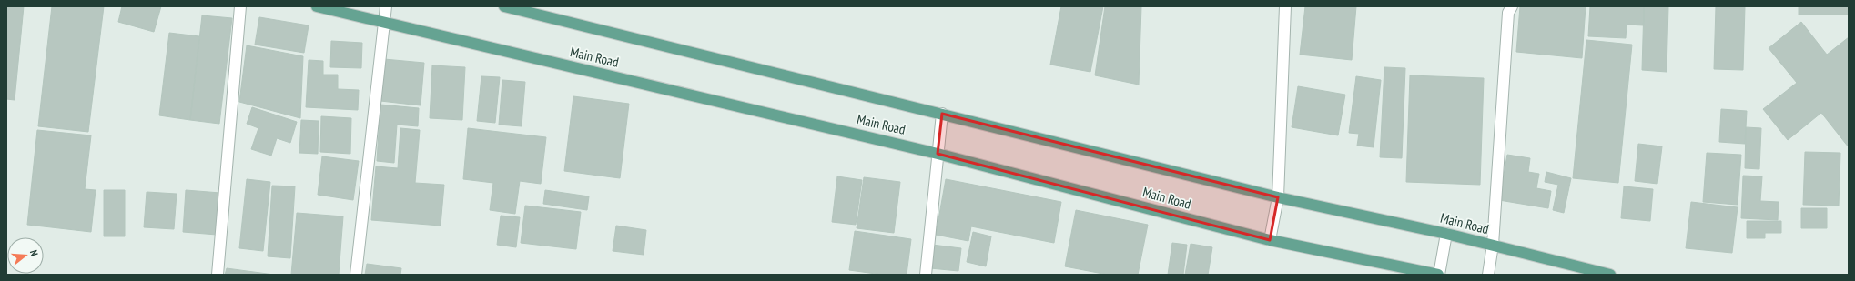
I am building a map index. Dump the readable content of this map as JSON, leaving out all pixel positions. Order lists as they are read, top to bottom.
{
  "streets": {
    "main road": ["Main Road"]
  },
  "north": "right"
}
